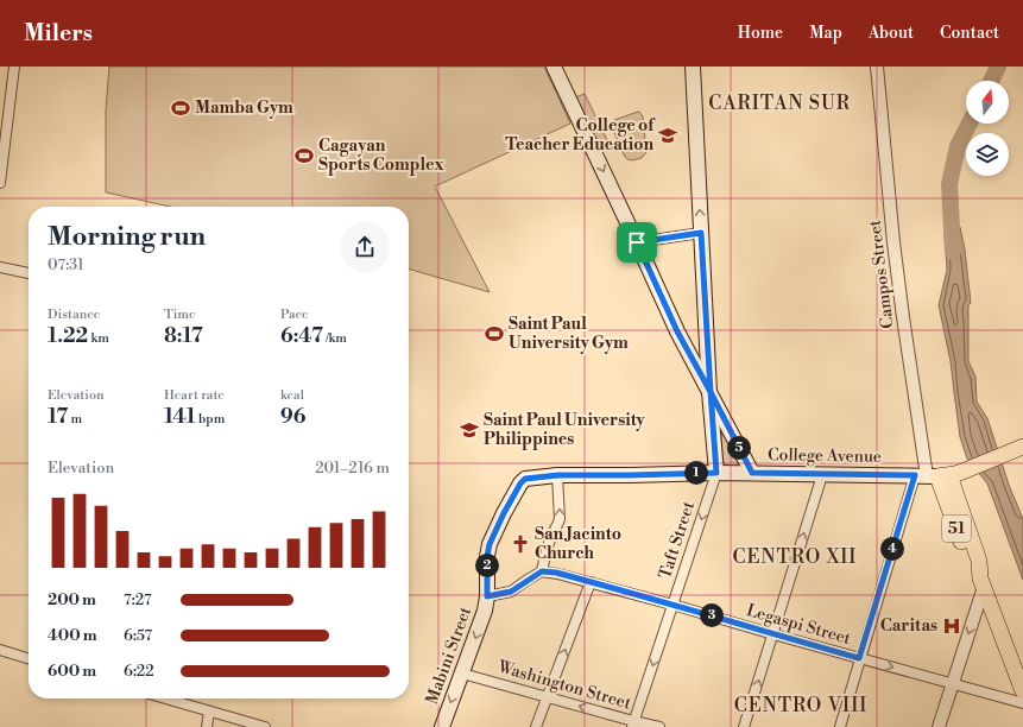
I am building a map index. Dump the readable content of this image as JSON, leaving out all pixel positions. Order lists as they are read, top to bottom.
{
  "streets": {
    "main road": ["College Avenue", "51", "Mabini Street"],
    "street": [
      "Campos Street",
      "Taft Street",
      "Legaspi Street",
      "Washington Street"
    ]
  },
  "crossings": [
    ["Campos Street", "College Avenue"],
    ["Campos Street", "51"],
    ["College Avenue", "51"],
    ["College Avenue", "Taft Street"],
    ["College Avenue", "Mabini Street"],
    ["Taft Street", "Legaspi Street"],
    ["Taft Street", "Washington Street"],
    ["Mabini Street", "Washington Street"]
  ],
  "one_way": ["Taft Street", "Mabini Street", "Washington Street"],
  "districts": ["CARITAN SUR", "CENTRO XII", "CENTRO VIII"],
  "places": {
    "sports": ["Mamba Gym", "Cagayan Sports Complex", "Saint Paul University Gym"],
    "school or university": ["College of Teacher Education", "Saint Paul University Philippines"],
    "church": ["San Jacinto Church"],
    "hospital": ["Caritas"]
  },
  "north": "top",
  "page": {
    "header": "Milers",
    "nav": [
      "Home",
      "Map",
      "About",
      "Contact"
    ],
    "heading": ["Morning run", "07:31"],
    "stats": [
      ["Distance", "1.22 km"],
      ["Time", "8:17"],
      ["Pace", "6:47 /km"],
      ["Elevation", "17 m"],
      ["Heart rate", "141 bpm"],
      ["kcal", "96"]
    ],
    "pins": [
      "5",
      "1",
      "4",
      "2",
      "3"
    ],
    "chart": ["Elevation", "201–216 m"],
    "list": [
      {
        "name": "200 m",
        "note": "7:27"
      },
      {
        "name": "400 m",
        "note": "6:57"
      },
      {
        "name": "600 m",
        "note": "6:22"
      }
    ]
  }
}
